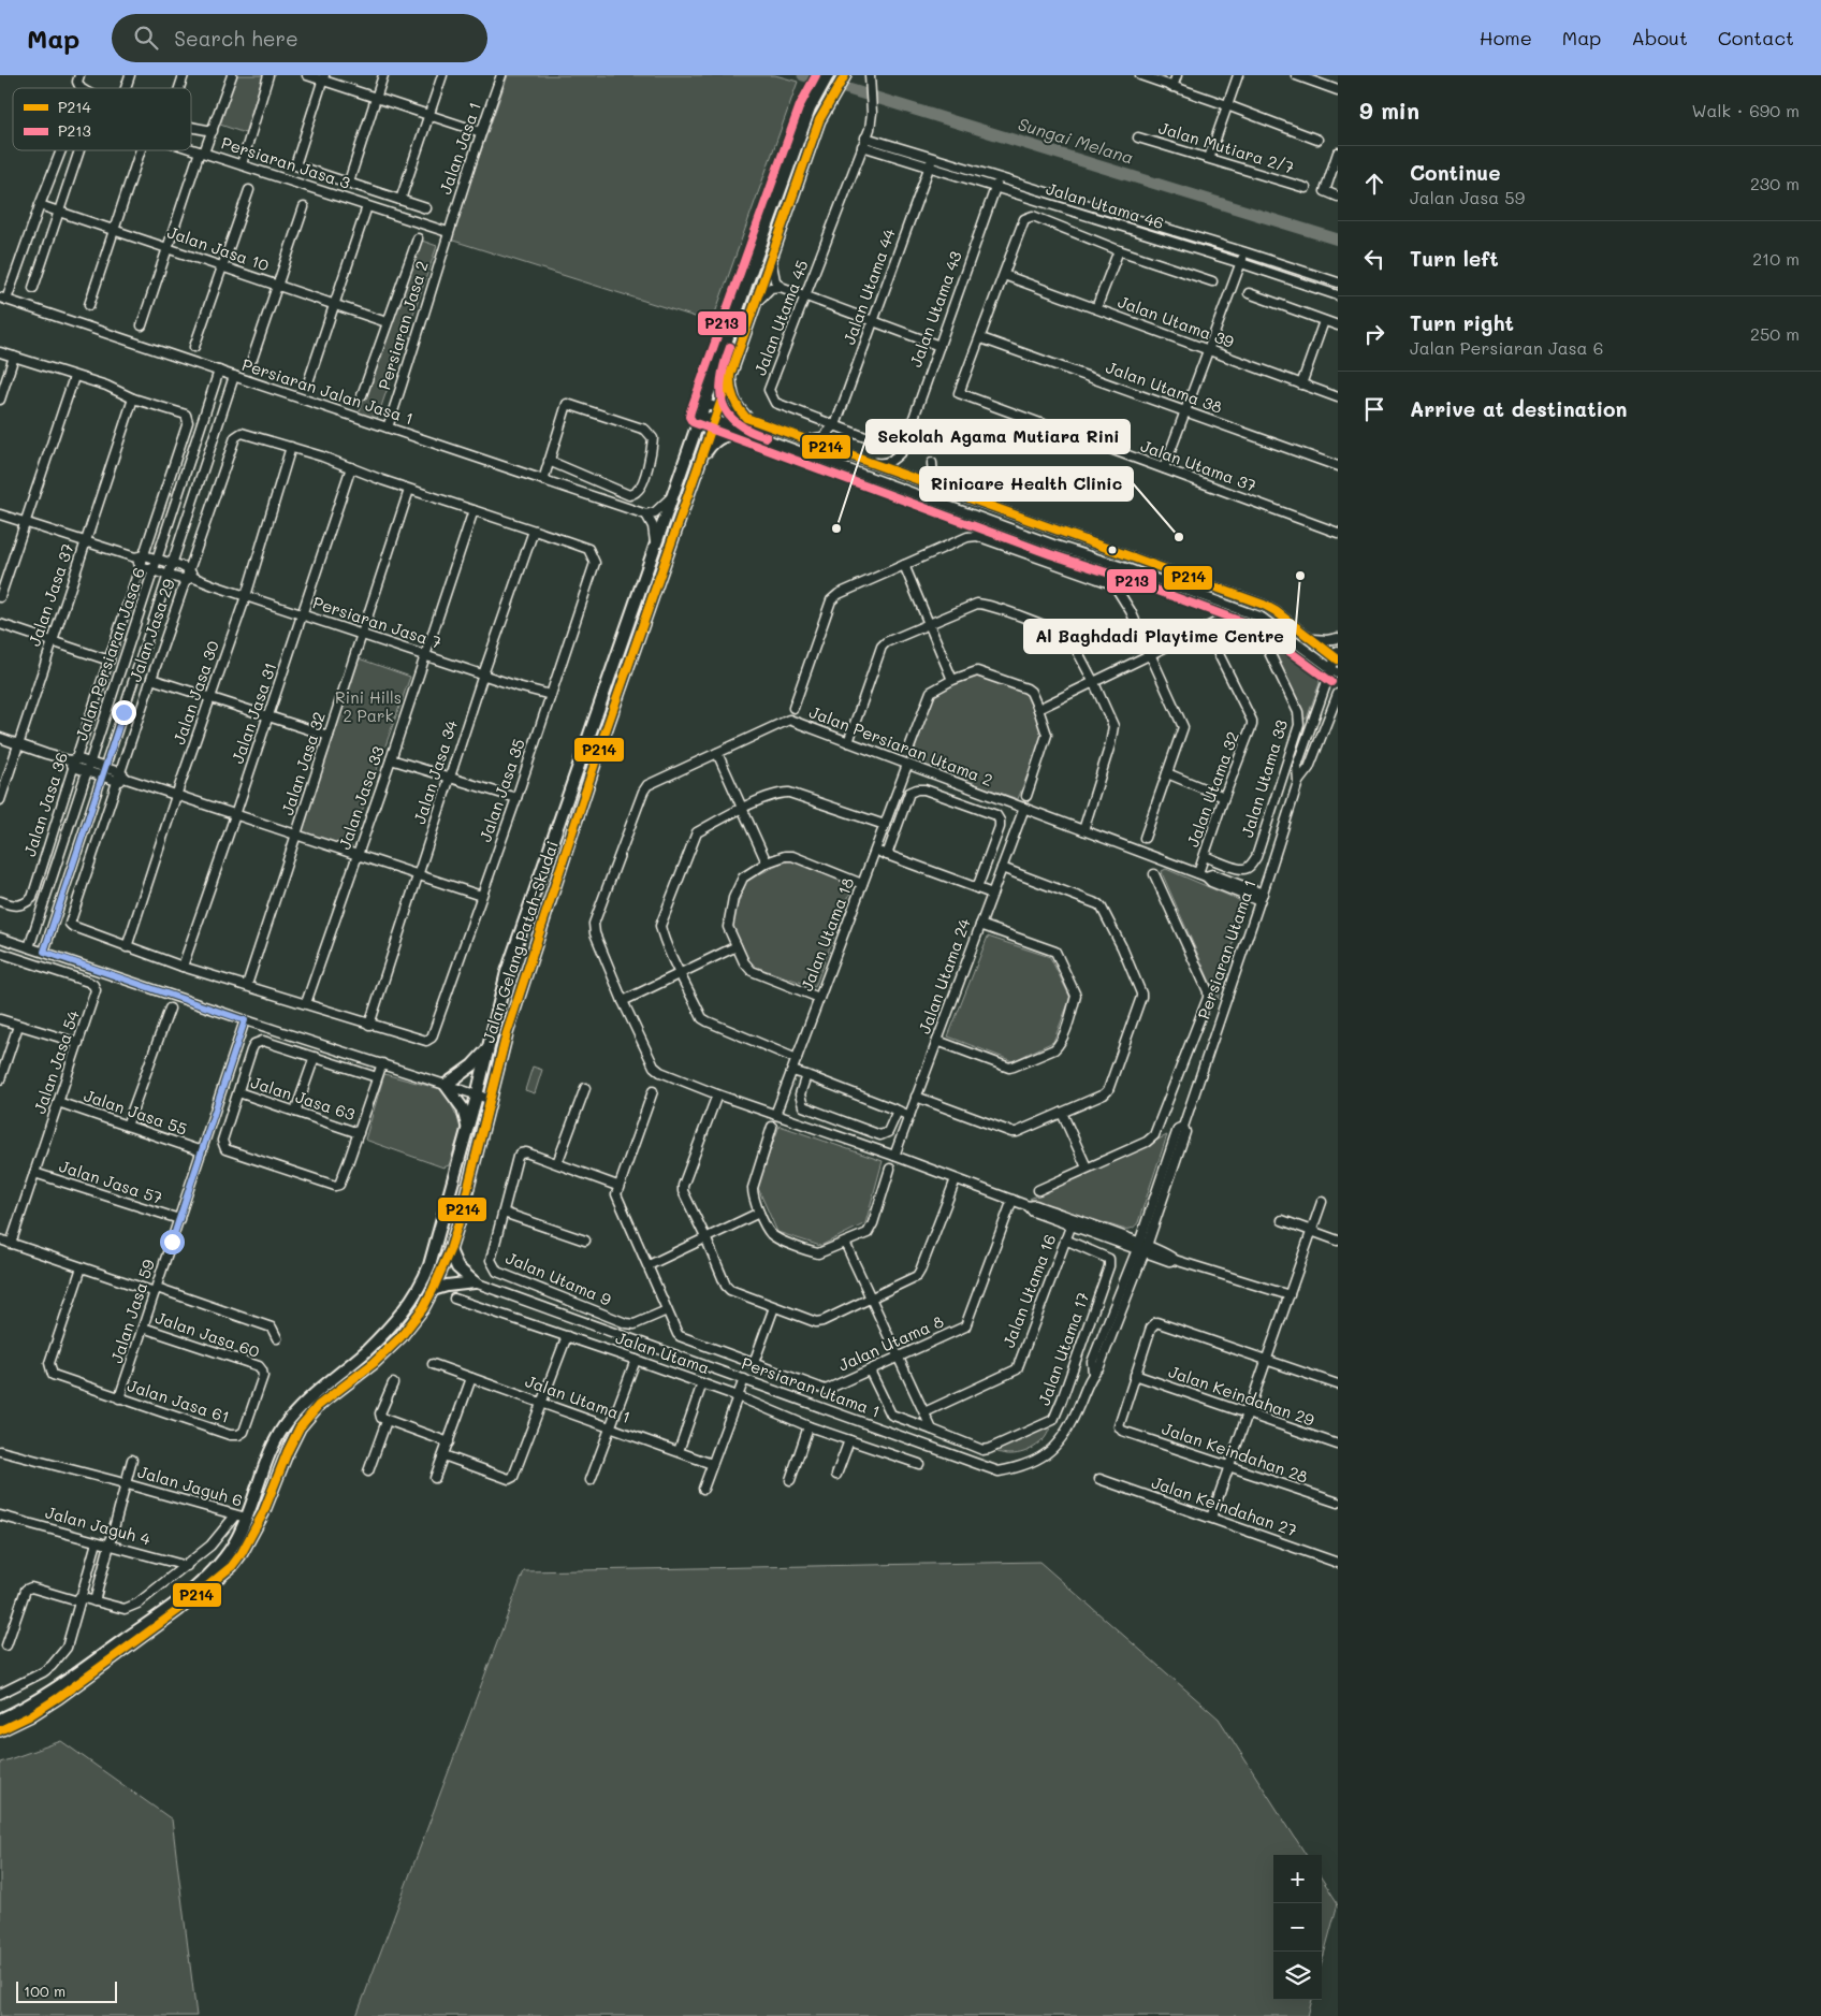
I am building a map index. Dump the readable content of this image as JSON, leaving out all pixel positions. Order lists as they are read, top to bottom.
{
  "streets": {
    "main road": ["Jalan Gelang Patah-Skudai"],
    "street": [
      "Jalan Jasa 1",
      "Jalan Mutiara 2/7",
      "Persiaran Jasa 3",
      "Jalan Utama 46",
      "Jalan Jasa 10",
      "Jalan Utama 44",
      "Jalan Utama 43",
      "Jalan Utama 45",
      "Jalan Utama 39",
      "Persiaran Jasa 2",
      "Jalan Utama 38",
      "Persiaran Jalan Jasa 1",
      "Jalan Utama 37",
      "Jalan Jasa 37",
      "Persiaran Jasa 7",
      "Jalan Jasa 29",
      "Jalan Persiaran Jasa 6",
      "Jalan Jasa 30",
      "Jalan Jasa 31",
      "Jalan Persiaran Utama 2",
      "Jalan Jasa 32",
      "Jalan Jasa 34",
      "Jalan Utama 33",
      "Jalan Utama 32",
      "Jalan Jasa 35",
      "Jalan Jasa 33",
      "Jalan Jasa 36",
      "Jalan Utama 18",
      "Persiaran Utama 1",
      "Jalan Utama 24",
      "Jalan Jasa 54",
      "Jalan Jasa 63",
      "Jalan Jasa 55",
      "Jalan Jasa 57",
      "Jalan Utama 9",
      "Jalan Utama 16",
      "Jalan Jasa 59",
      "Jalan Jasa 60",
      "Jalan Utama 8",
      "Jalan Utama 17",
      "Jalan Utama",
      "Jalan Keindahan 29",
      "Jalan Utama 1",
      "Jalan Jasa 61",
      "Jalan Keindahan 28",
      "Jalan Jaguh 6",
      "Jalan Keindahan 27",
      "Jalan Jaguh 4"
    ]
  },
  "crossings": [
    ["Jalan Jasa 1", "Persiaran Jasa 3"],
    ["Jalan Jasa 1", "Persiaran Jasa 2"],
    ["Persiaran Jasa 3", "Jalan Jasa 10"],
    ["Persiaran Jasa 3", "Persiaran Jasa 2"],
    ["Jalan Utama 46", "Jalan Utama 44"],
    ["Jalan Utama 46", "Jalan Utama 43"],
    ["Jalan Utama 46", "Jalan Utama 45"],
    ["Jalan Utama 44", "Jalan Utama 45"],
    ["Jalan Utama 43", "Jalan Utama 45"],
    ["Persiaran Jasa 2", "Persiaran Jalan Jasa 1"],
    ["Jalan Utama 38", "Jalan Utama 37"],
    ["Persiaran Jalan Jasa 1", "Jalan Persiaran Jasa 6"],
    ["Jalan Jasa 37", "Persiaran Jasa 7"],
    ["Jalan Jasa 37", "Jalan Jasa 36"],
    ["Persiaran Jasa 7", "Jalan Jasa 29"],
    ["Persiaran Jasa 7", "Jalan Persiaran Jasa 6"],
    ["Persiaran Jasa 7", "Jalan Jasa 30"],
    ["Persiaran Jasa 7", "Jalan Jasa 31"],
    ["Persiaran Jasa 7", "Jalan Jasa 32"],
    ["Persiaran Jasa 7", "Jalan Jasa 34"],
    ["Persiaran Jasa 7", "Jalan Jasa 35"],
    ["Persiaran Jasa 7", "Jalan Jasa 33"],
    ["Persiaran Jasa 7", "Jalan Jasa 36"],
    ["Jalan Jasa 29", "Jalan Jasa 30"],
    ["Jalan Persiaran Utama 2", "Jalan Utama 32"],
    ["Jalan Persiaran Utama 2", "Jalan Utama 18"],
    ["Jalan Persiaran Utama 2", "Persiaran Utama 1"],
    ["Jalan Persiaran Utama 2", "Jalan Utama 24"],
    ["Jalan Persiaran Utama 2", "Jalan Utama 16"],
    ["Jalan Persiaran Utama 2", "Jalan Utama 8"],
    ["Jalan Jasa 34", "Jalan Jasa 35"],
    ["Jalan Utama 33", "Jalan Utama 32"],
    ["Jalan Gelang Patah-Skudai", "Jalan Jaguh 6"],
    ["Jalan Jasa 54", "Jalan Jasa 55"],
    ["Jalan Jasa 54", "Jalan Jasa 57"],
    ["Jalan Jasa 55", "Jalan Jasa 59"],
    ["Jalan Jasa 57", "Jalan Jasa 59"],
    ["Jalan Utama 9", "Jalan Utama 8"],
    ["Jalan Utama 16", "Jalan Utama 17"],
    ["Jalan Jasa 59", "Jalan Jasa 60"],
    ["Jalan Jasa 59", "Jalan Jasa 61"],
    ["Jalan Jasa 60", "Jalan Jasa 61"],
    ["Jalan Keindahan 29", "Jalan Keindahan 28"]
  ],
  "water": ["Sungai Melana"],
  "parks": ["Rini Hills 2 Park"],
  "places": ["Sekolah Agama Mutiara Rini", "Rinicare Health Clinic", "Al Baghdadi Playtime Centre"],
  "lines": ["transit line P214", "transit line P213"],
  "legend": ["P214", "P213"],
  "scale_bar": "100 m",
  "page": {
    "header": "Map",
    "search": "Search here",
    "nav": [
      "Home",
      "Map",
      "About",
      "Contact"
    ],
    "heading": ["9 min", "Walk · 690 m"],
    "list": [
      ["Continue", "Jalan Jasa 59", "230 m"],
      ["Turn left", "210 m"],
      ["Turn right", "Jalan Persiaran Jasa 6", "250 m"],
      "Arrive at destination"
    ],
    "map_buttons": ["+", "−"],
    "scale": "100 m"
  }
}
